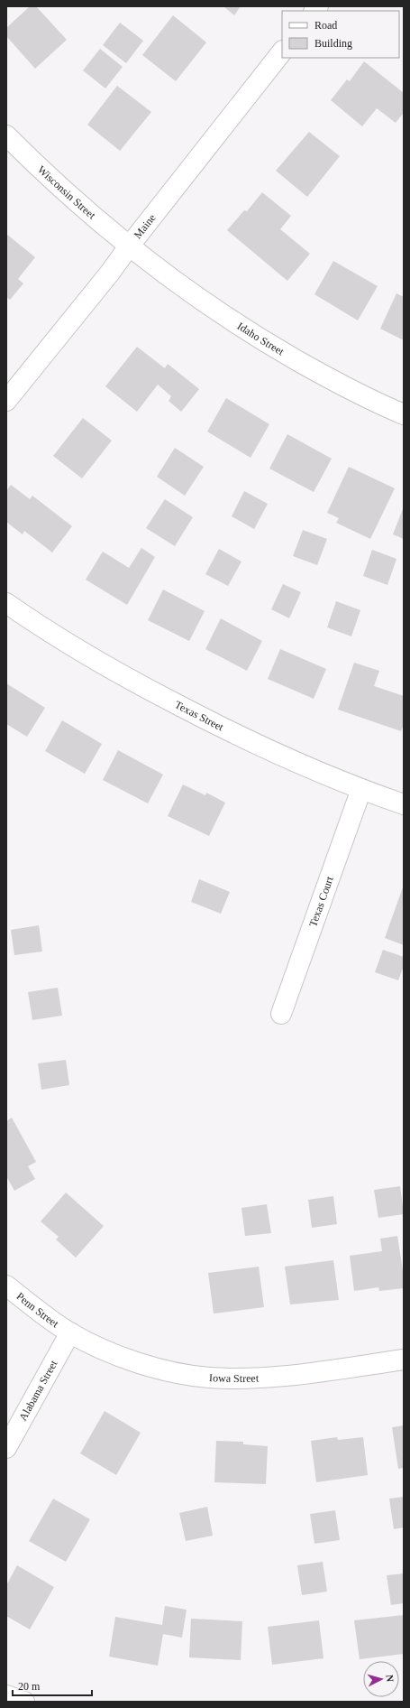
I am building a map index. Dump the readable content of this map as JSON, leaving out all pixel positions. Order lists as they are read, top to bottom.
{
  "streets": {
    "street": [
      "Wisconsin Street",
      "Maine",
      "Idaho Street",
      "Texas Street",
      "Texas Court",
      "Penn Street",
      "Iowa Street",
      "Alabama Street"
    ]
  },
  "crossings": [
    ["Wisconsin Street", "Maine"],
    ["Wisconsin Street", "Idaho Street"],
    ["Maine", "Idaho Street"],
    ["Texas Street", "Texas Court"],
    ["Penn Street", "Iowa Street"],
    ["Penn Street", "Alabama Street"],
    ["Iowa Street", "Alabama Street"]
  ],
  "legend": ["Road", "Building"],
  "scale_bar": "20 m",
  "north": "right"
}
